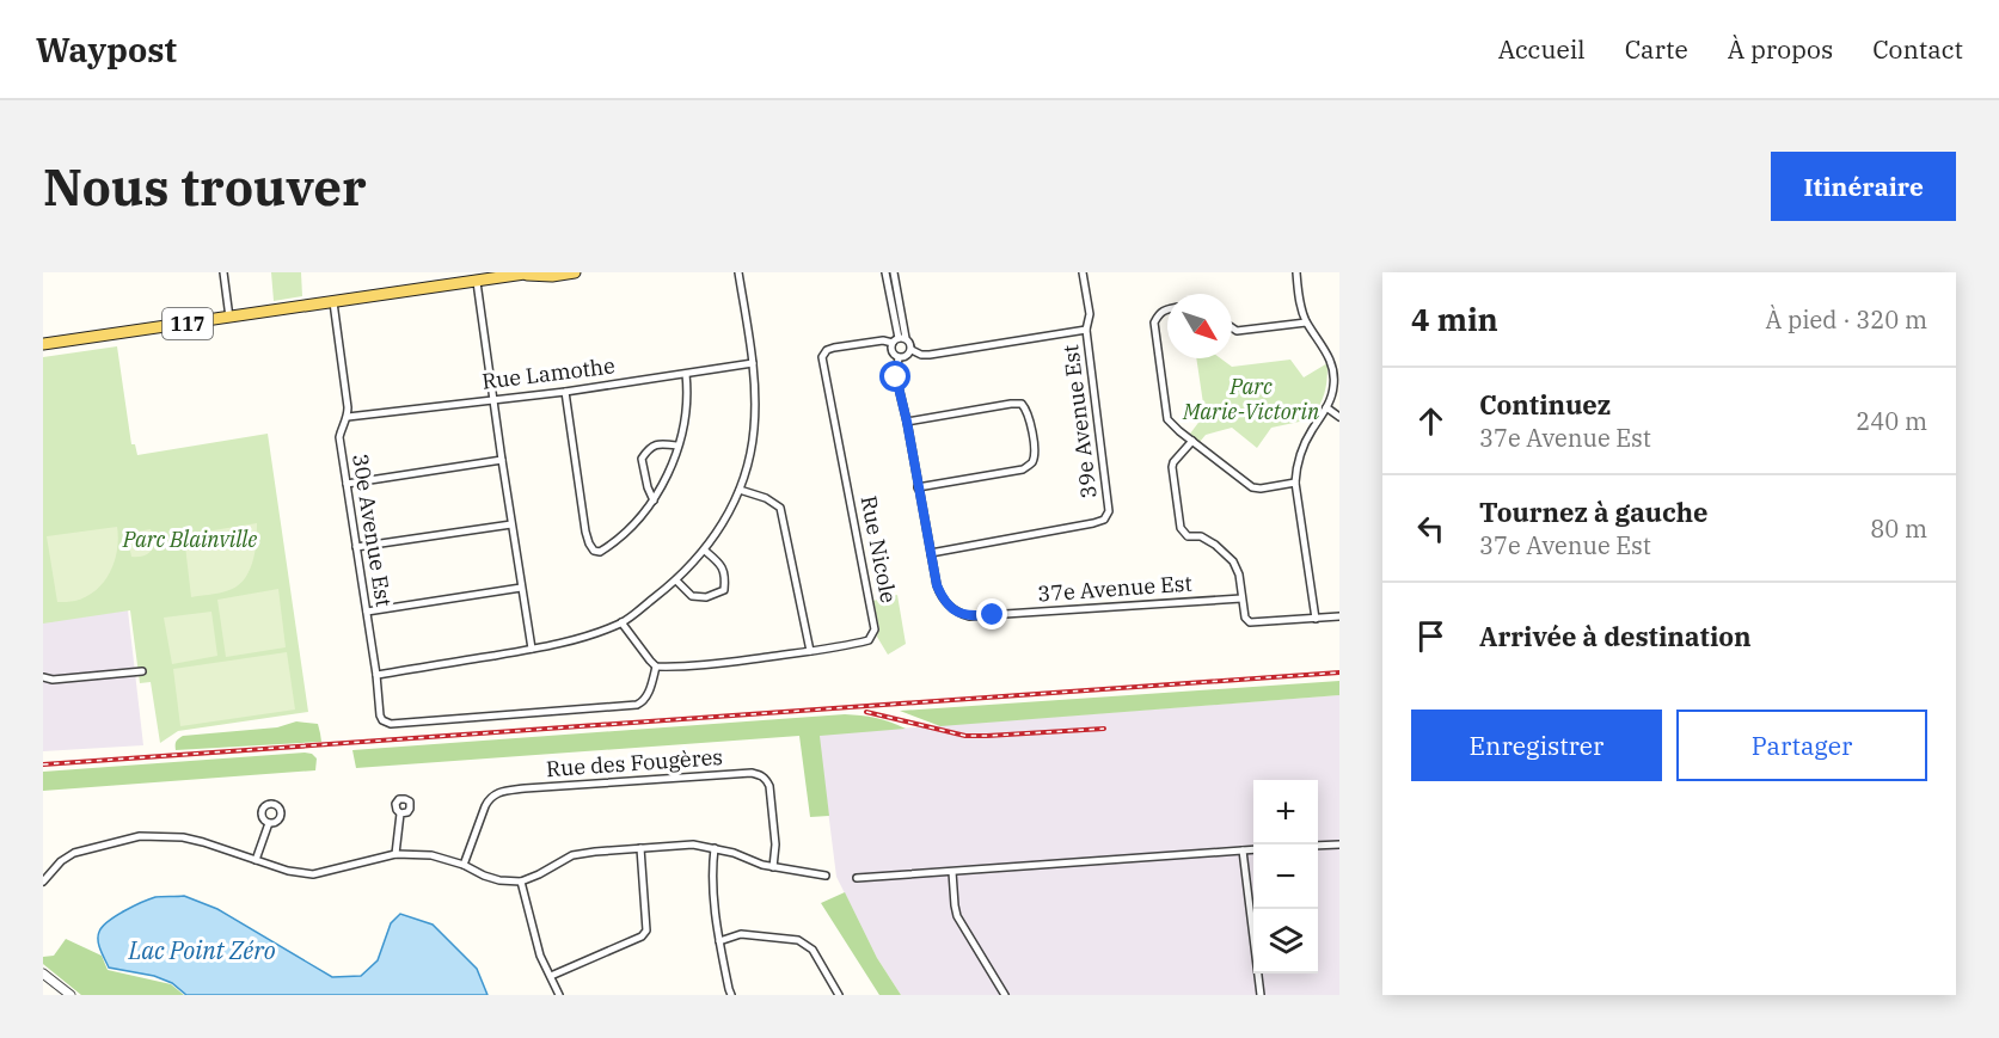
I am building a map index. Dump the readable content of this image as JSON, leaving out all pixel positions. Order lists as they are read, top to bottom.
{
  "streets": {
    "main road": ["117"],
    "street": [
      "Rue Lamothe",
      "39e Avenue Est",
      "30e Avenue Est",
      "Rue Nicole",
      "37e Avenue Est",
      "Rue des Fougères"
    ]
  },
  "crossings": [
    ["117", "30e Avenue Est"],
    ["Rue Lamothe", "30e Avenue Est"],
    ["39e Avenue Est", "37e Avenue Est"],
    ["30e Avenue Est", "Rue Nicole"],
    ["Rue Nicole", "37e Avenue Est"]
  ],
  "water": ["Lac Point Zéro"],
  "parks": ["Parc Marie-Victorin", "Parc Blainville"],
  "north": "bottom right",
  "page": {
    "header": "Waypost",
    "nav": [
      "Accueil",
      "Carte",
      "À propos",
      "Contact"
    ],
    "buttons": [
      "Itinéraire",
      ["Enregistrer", "Partager"]
    ],
    "title": "Nous trouver",
    "heading": ["4 min", "À pied · 320 m"],
    "list": [
      ["Continuez", "37e Avenue Est", "240 m"],
      ["Tournez à gauche", "37e Avenue Est", "80 m"],
      "Arrivée à destination"
    ],
    "map_buttons": ["+", "−"]
  }
}
